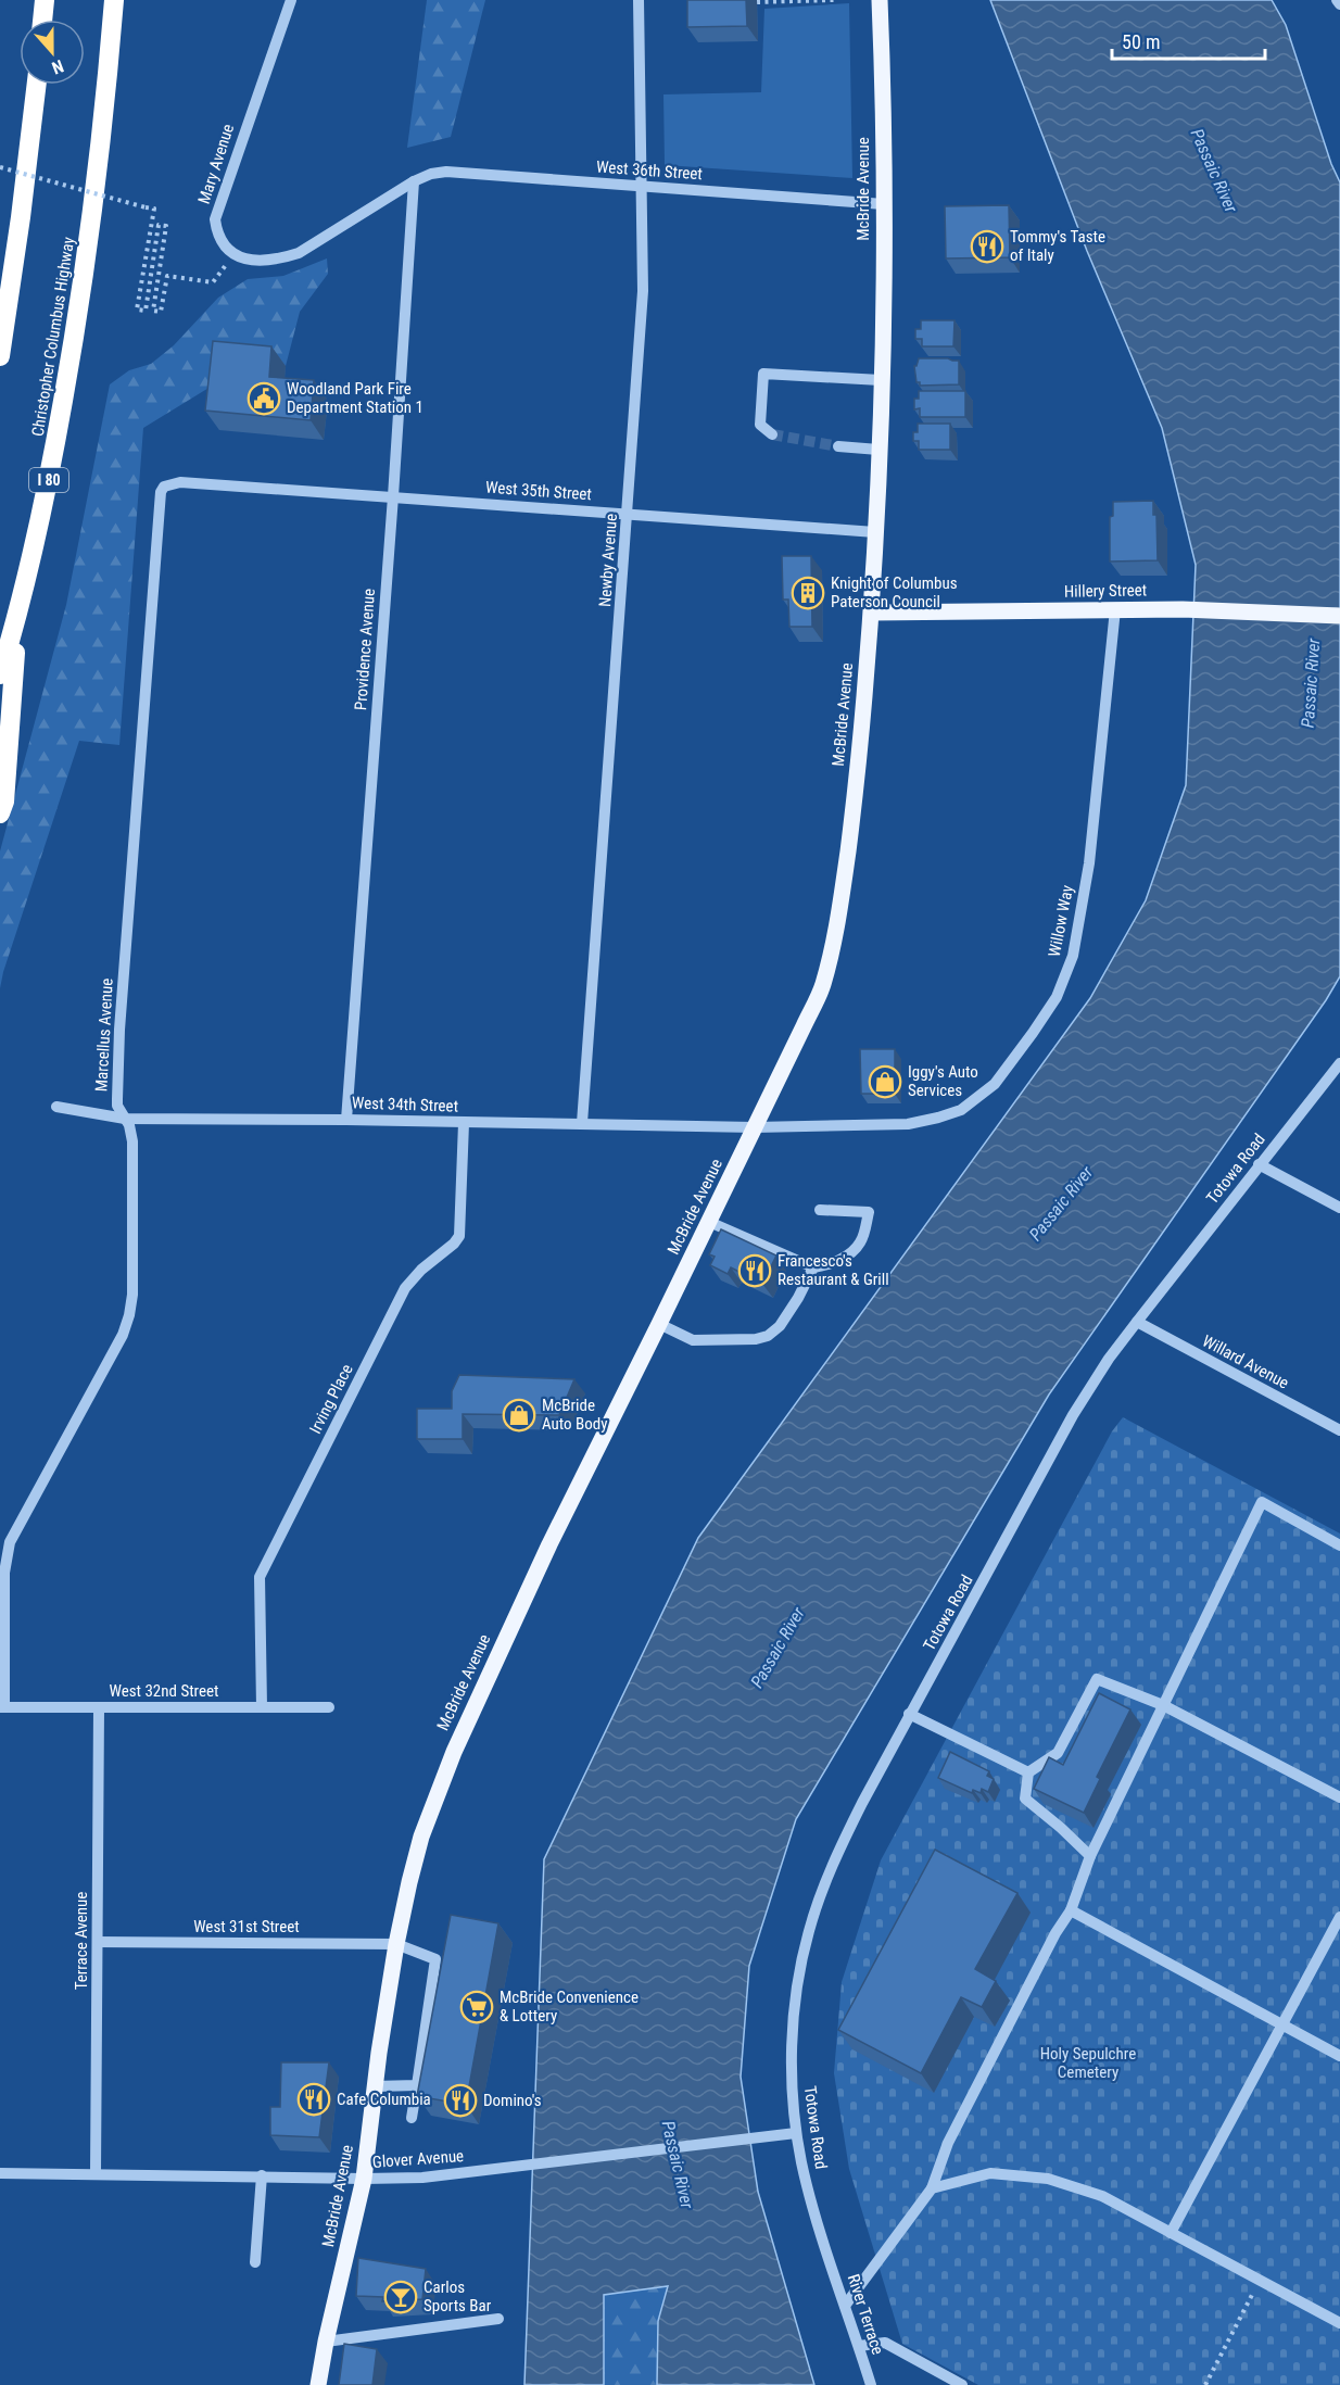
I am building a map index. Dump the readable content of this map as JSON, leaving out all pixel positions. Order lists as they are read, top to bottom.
{
  "streets": {
    "highway": ["Christopher Columbus Highway", "I 80"],
    "main road": ["McBride Avenue", "Hillery Street"],
    "street": [
      "Mary Avenue",
      "West 36th Street",
      "West 35th Street",
      "Newby Avenue",
      "Providence Avenue",
      "Willow Way",
      "Marcellus Avenue",
      "West 34th Street",
      "Totowa Road",
      "Willard Avenue",
      "Irving Place",
      "West 32nd Street",
      "West 31st Street",
      "Terrace Avenue",
      "Glover Avenue",
      "River Terrace"
    ]
  },
  "crossings": [
    ["West 36th Street", "McBride Avenue"],
    ["West 36th Street", "Newby Avenue"],
    ["West 36th Street", "Providence Avenue"],
    ["McBride Avenue", "West 35th Street"],
    ["McBride Avenue", "Hillery Street"],
    ["McBride Avenue", "Willow Way"],
    ["McBride Avenue", "West 34th Street"],
    ["McBride Avenue", "West 31st Street"],
    ["McBride Avenue", "Glover Avenue"],
    ["West 35th Street", "Newby Avenue"],
    ["West 35th Street", "Providence Avenue"],
    ["West 35th Street", "Marcellus Avenue"],
    ["Newby Avenue", "West 34th Street"],
    ["Hillery Street", "Willow Way"],
    ["Providence Avenue", "West 34th Street"],
    ["Willow Way", "West 34th Street"],
    ["Marcellus Avenue", "West 34th Street"],
    ["Marcellus Avenue", "West 32nd Street"],
    ["West 34th Street", "Irving Place"],
    ["Totowa Road", "Willard Avenue"],
    ["Totowa Road", "Glover Avenue"],
    ["Totowa Road", "River Terrace"],
    ["Irving Place", "West 32nd Street"],
    ["West 32nd Street", "Terrace Avenue"],
    ["West 31st Street", "Terrace Avenue"],
    ["Terrace Avenue", "Glover Avenue"]
  ],
  "water": ["Passaic River"],
  "parks": ["Holy Sepulchre Cemetery"],
  "places": {
    "restaurant": [
      "Tommy's Taste of Italy",
      "Francesco's Restaurant & Grill",
      "Cafe Columbia",
      "Domino's"
    ],
    "public building": ["Woodland Park Fire Department Station 1"],
    "building": ["Knight of Columbus Paterson Council"],
    "shop": ["Iggy's Auto Services", "McBride Auto Body"],
    "supermarket": ["McBride Convenience & Lottery"],
    "bar": ["Carlos Sports Bar"]
  },
  "scale_bar": "50 m",
  "north": "bottom"
}
